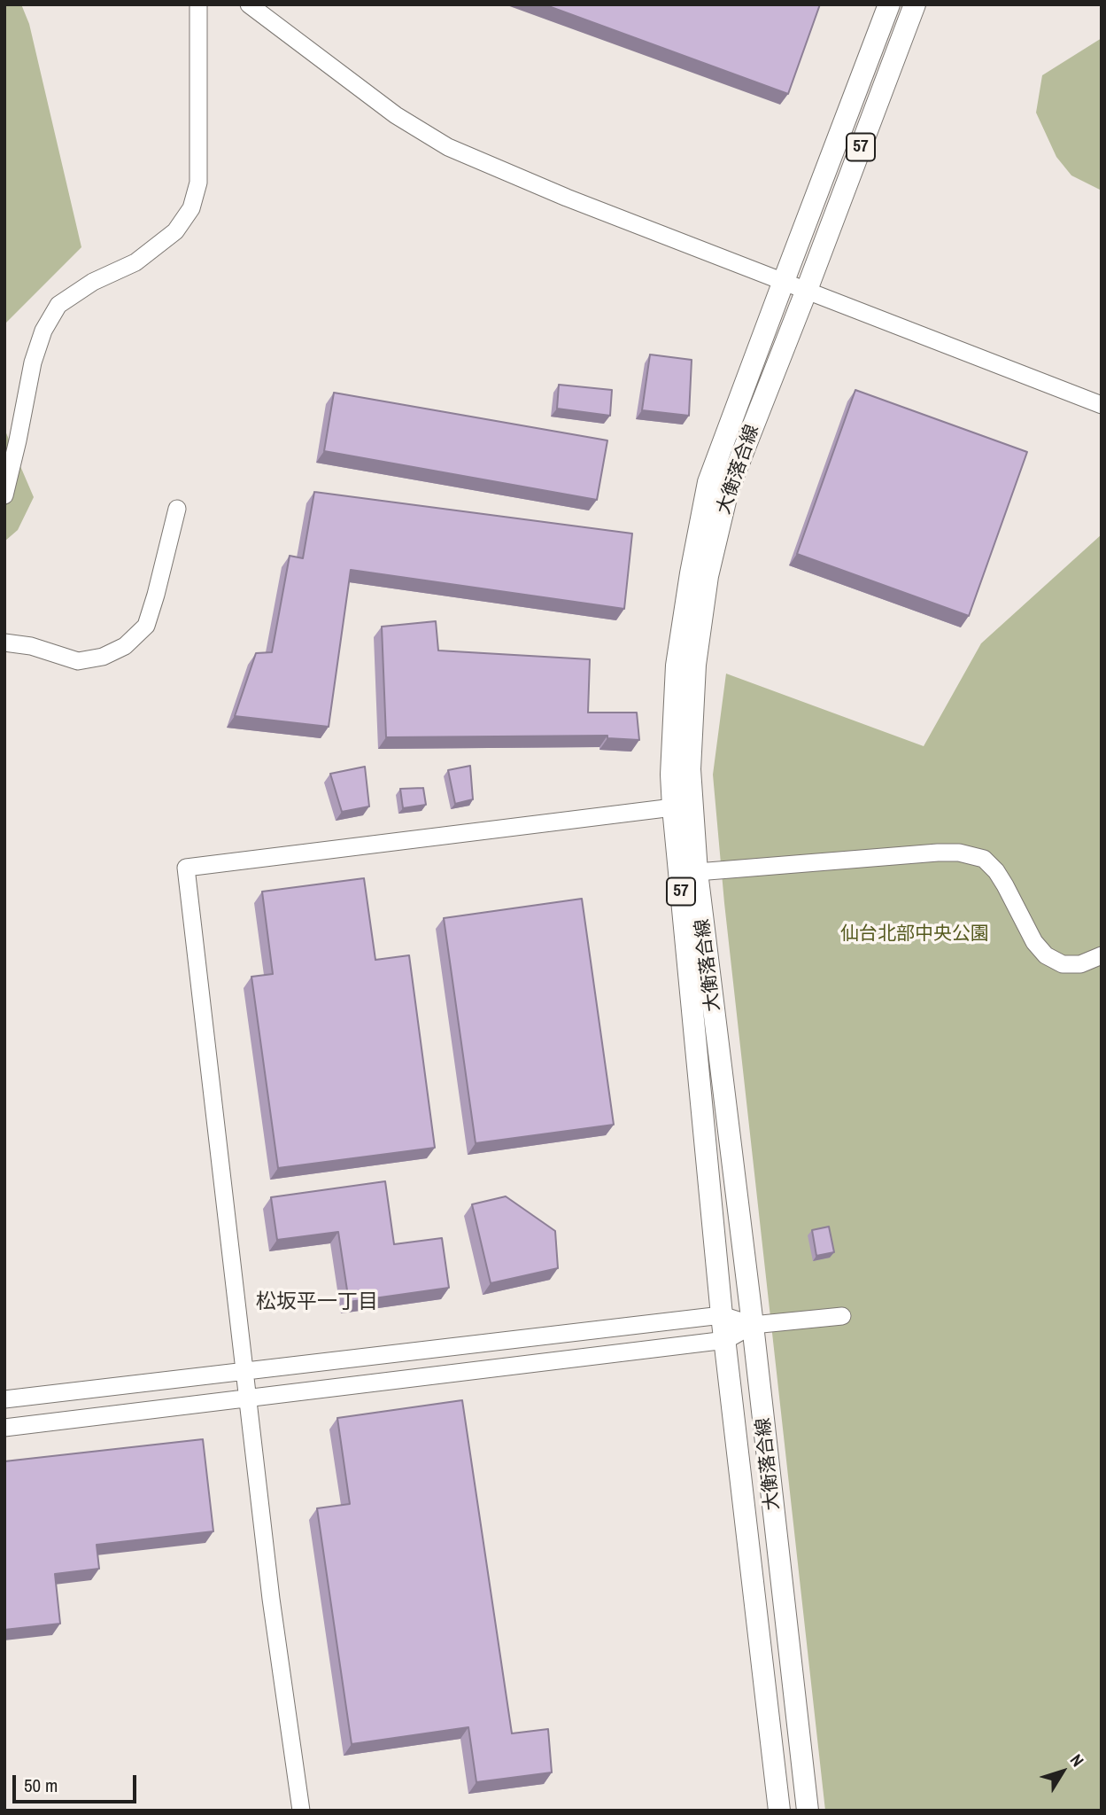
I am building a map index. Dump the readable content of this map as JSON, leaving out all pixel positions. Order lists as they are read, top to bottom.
{
  "streets": {
    "main road": ["57", "大衡落合線"]
  },
  "districts": ["松坂平一丁目"],
  "parks": ["仙台北部中央公園"],
  "scale_bar": "50 m",
  "north": "top right"
}
